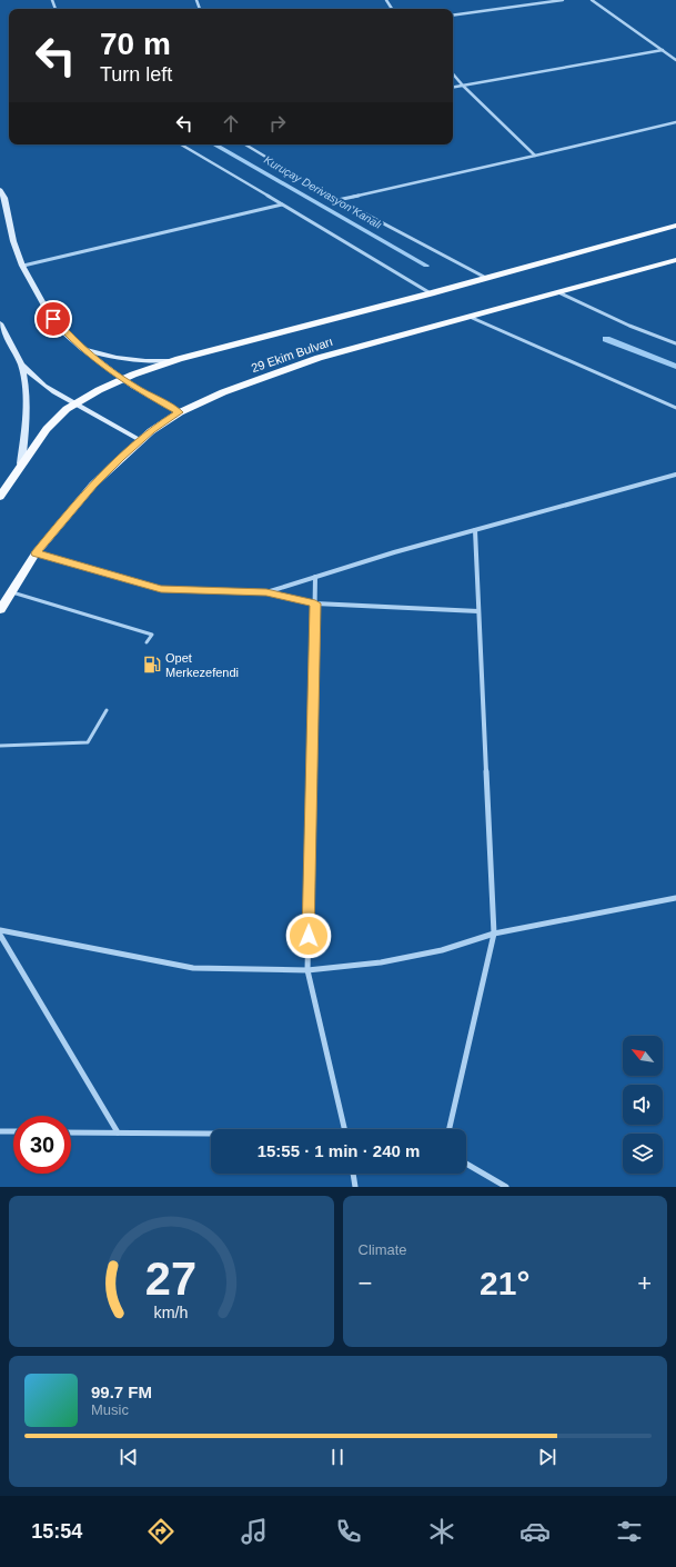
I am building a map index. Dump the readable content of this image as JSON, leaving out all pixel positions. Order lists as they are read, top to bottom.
{
  "streets": {
    "main road": ["29 Ekim Bulvarı"]
  },
  "water": ["Kuruçay Derivasyon Kanalı"],
  "places": {
    "fuel station": ["Opet Merkezefendi"]
  },
  "north": "top left",
  "page": {
    "turn": ["70 m", "Turn left"],
    "limit": "30",
    "trip": "15:55 · 1 min · 240 m",
    "tile": "Climate",
    "heat": ["−", "21°", "+"],
    "song": ["99.7 FM", "Music"],
    "tabs": "15:54",
    "gauge": ["27", "km/h"]
  }
}
